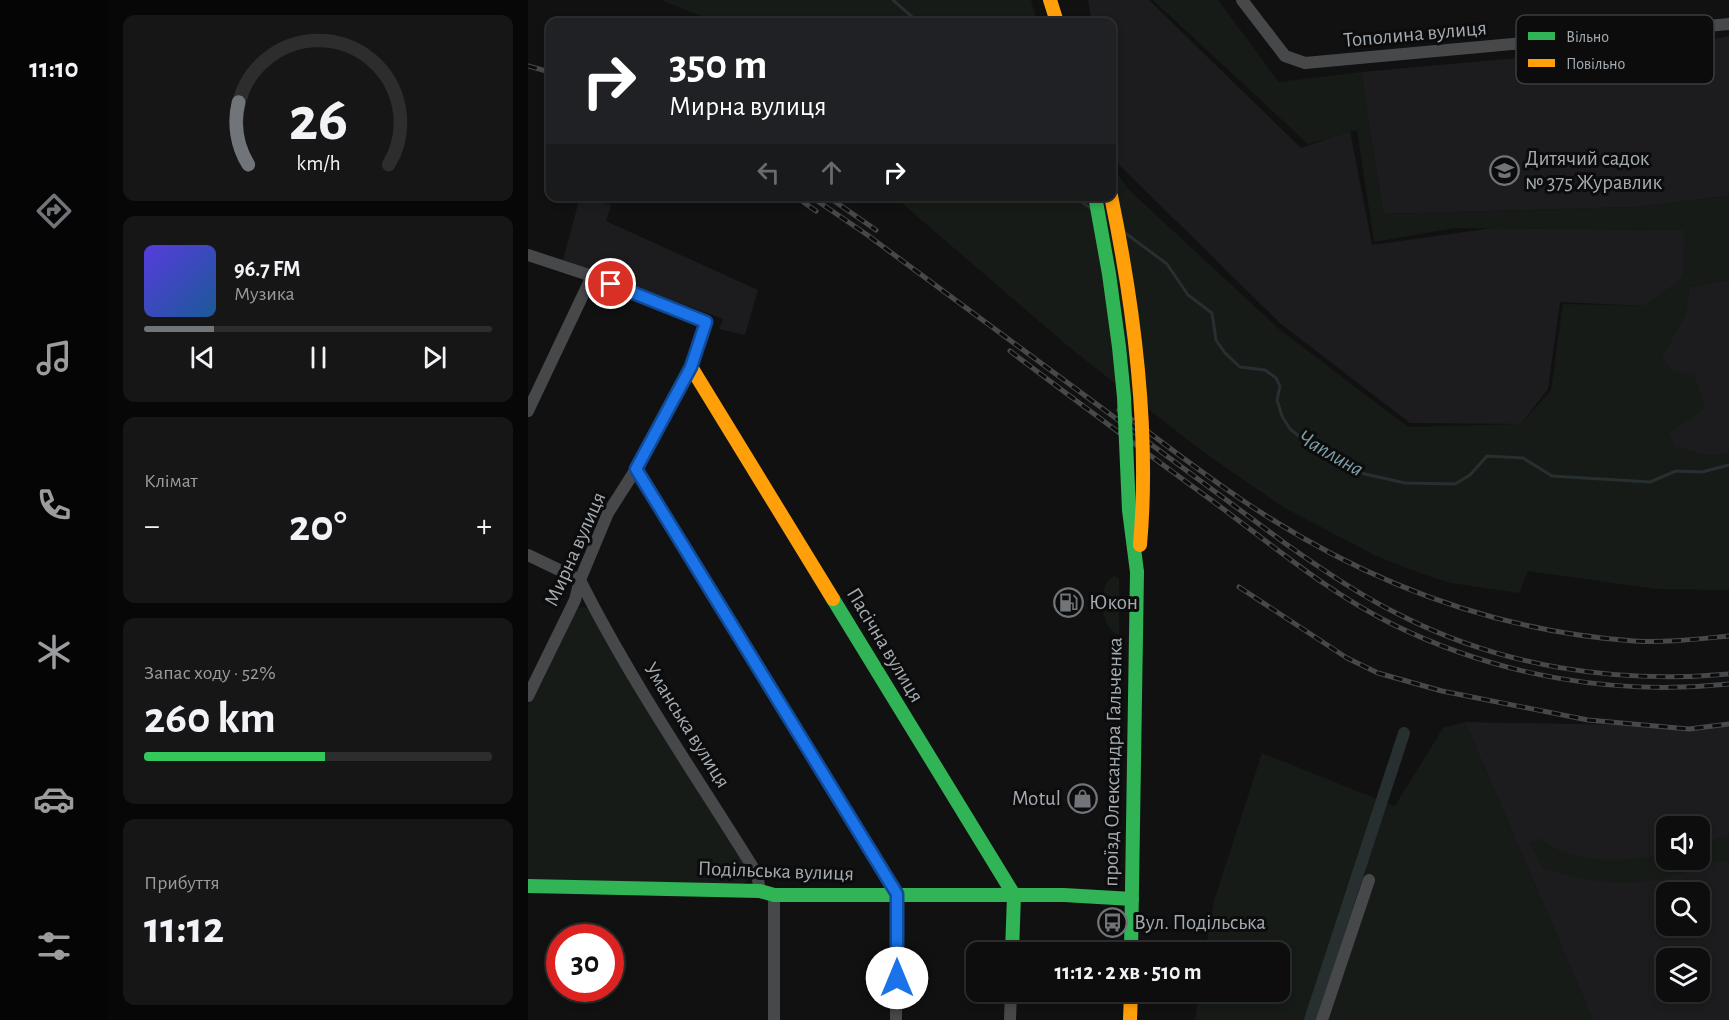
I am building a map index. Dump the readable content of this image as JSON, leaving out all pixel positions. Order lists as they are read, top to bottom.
{
  "streets": {
    "street": [
      "Тополина вулиця",
      "Мирна вулиця",
      "Пасічна вулиця",
      "Уманська вулиця",
      "проїзд Олександра Гальченка",
      "Подільська вулиця"
    ]
  },
  "crossings": [
    ["Мирна вулиця", "Пасічна вулиця"],
    ["Мирна вулиця", "Уманська вулиця"],
    ["Пасічна вулиця", "Подільська вулиця"],
    ["Уманська вулиця", "Подільська вулиця"],
    ["проїзд Олександра Гальченка", "Подільська вулиця"]
  ],
  "water": ["Чаплина"],
  "places": {
    "school or university": ["Дитячий садок № 375 Журавлик"],
    "fuel station": ["Юкон"],
    "shop": ["Motul"],
    "bus stop": ["Вул. Подільська"]
  },
  "legend": ["Вільно", "Повільно"],
  "page": {
    "tabs": "11:10",
    "turn": ["350 m", "Мирна вулиця"],
    "song": ["96.7 FM", "Музика"],
    "tile": [
      "Клімат",
      ["Запас ходу · 52%", "260 km"],
      ["Прибуття", "11:12"]
    ],
    "heat": ["−", "20°", "+"],
    "limit": "30",
    "trip": "11:12 · 2 хв · 510 m",
    "gauge": ["26", "km/h"]
  }
}
